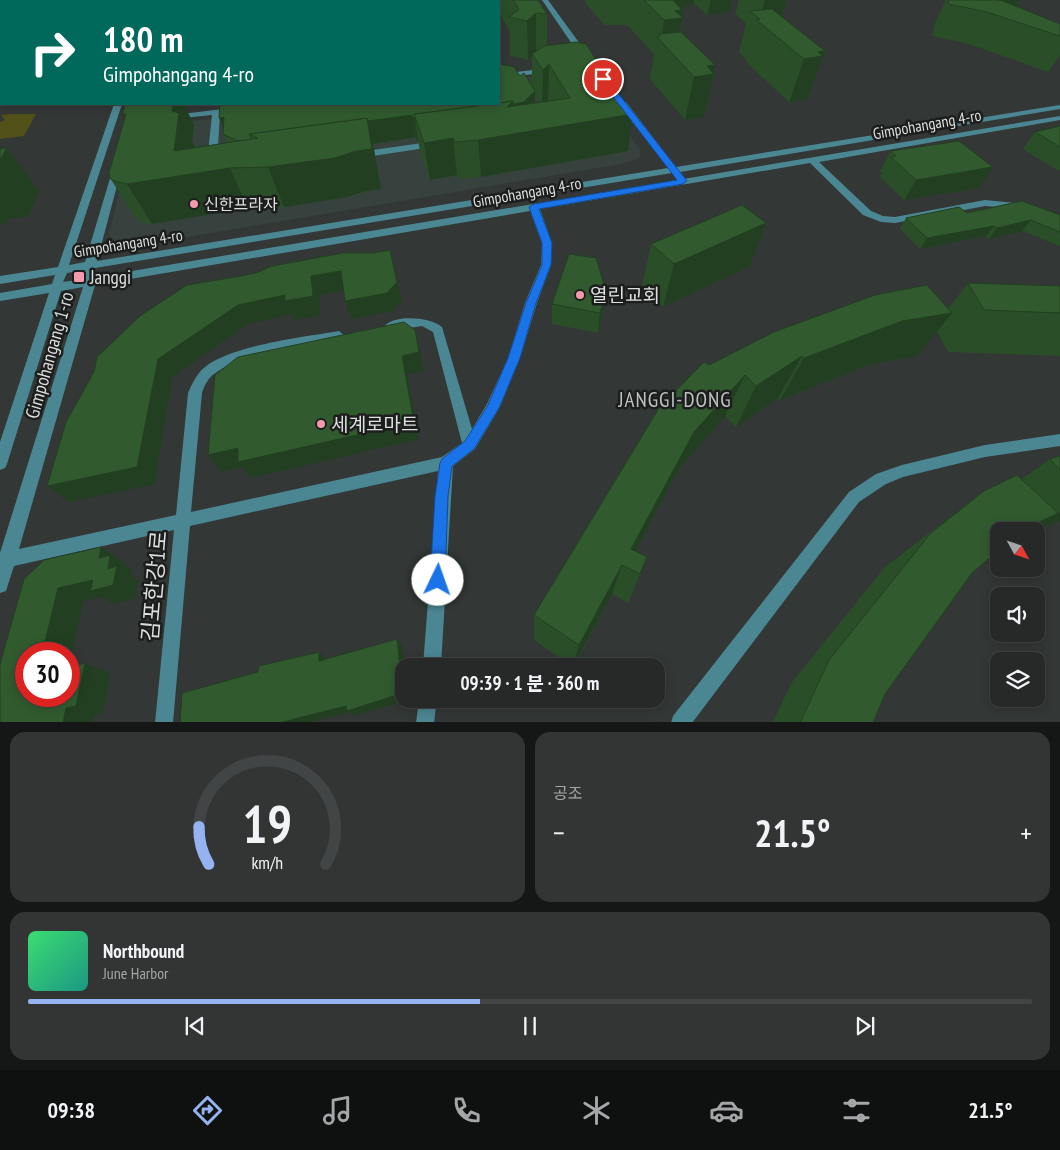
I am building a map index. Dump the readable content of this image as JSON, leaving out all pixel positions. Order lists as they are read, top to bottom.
{
  "streets": {
    "street": ["Gimpohangang 4-ro", "Gimpohangang 1-ro", "김포한강1로"]
  },
  "crossings": [
    ["Gimpohangang 4-ro", "Gimpohangang 1-ro"],
    ["Gimpohangang 1-ro", "김포한강1로"]
  ],
  "districts": ["JANGGI-DONG"],
  "places": {
    "other": ["신한프라자", "열린교회", "세계로마트"],
    "transit": ["Janggi"]
  },
  "north": "bottom right",
  "page": {
    "turn": ["180 m", "Gimpohangang 4-ro"],
    "limit": "30",
    "trip": "09:39 · 1 분 · 360 m",
    "tile": "공조",
    "heat": ["−", "21.5°", "+"],
    "song": ["Northbound", "June Harbor"],
    "tabs": ["09:38", "21.5°"],
    "gauge": ["19", "km/h"]
  }
}
